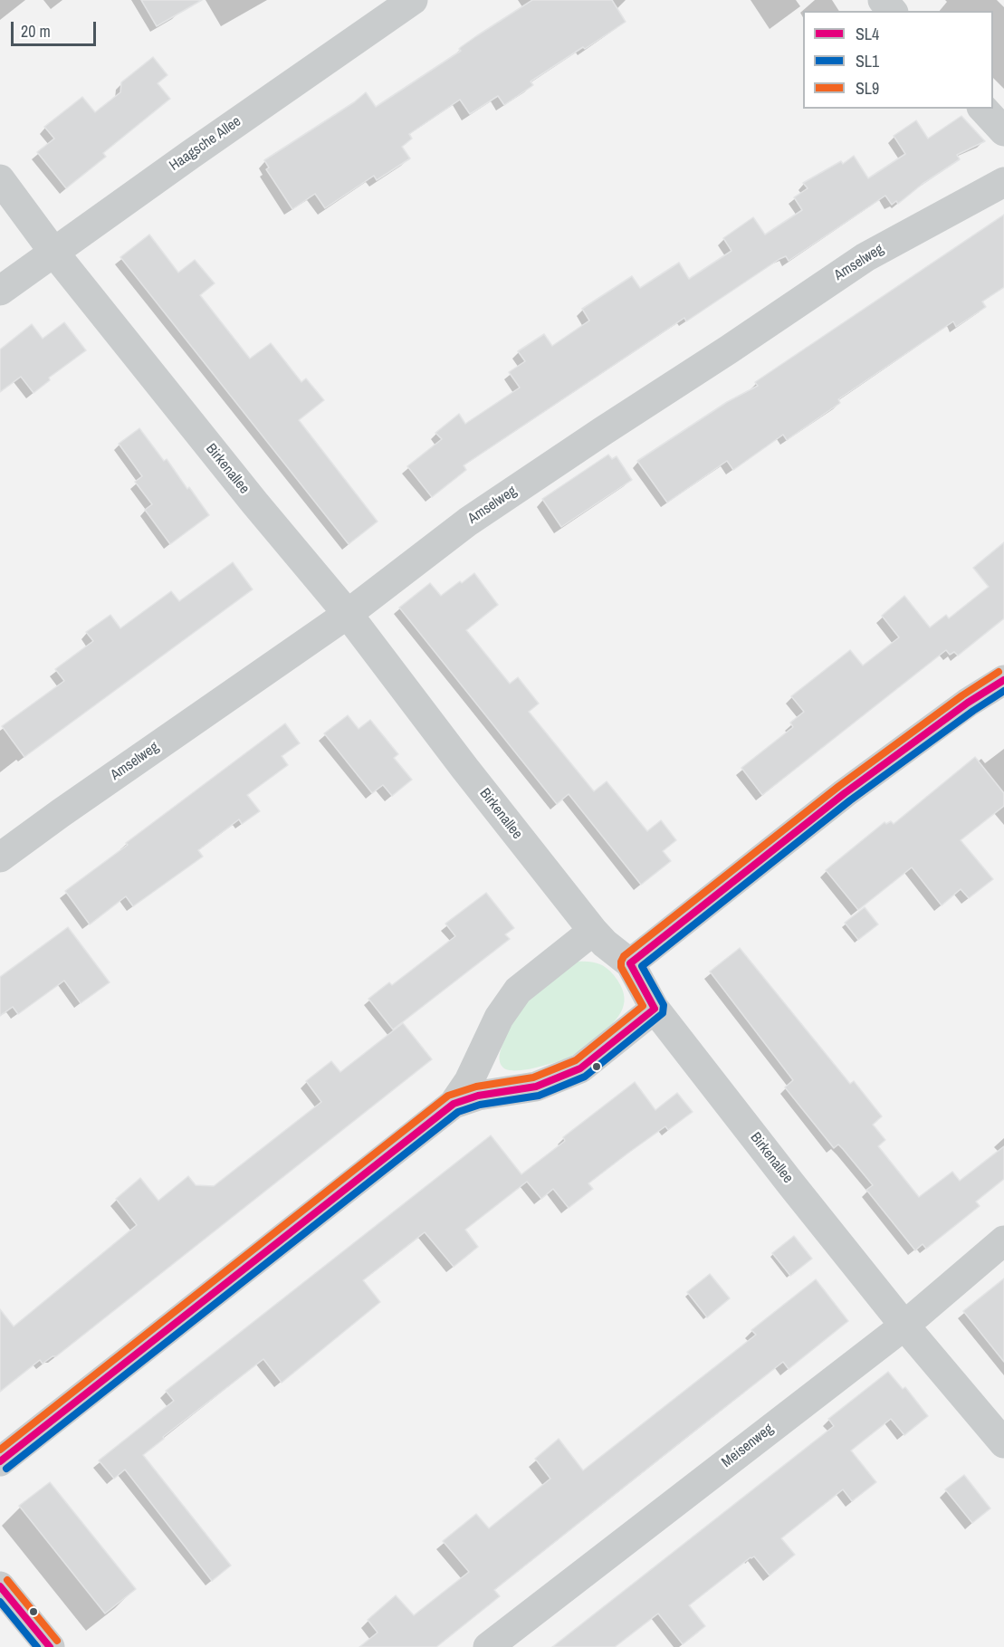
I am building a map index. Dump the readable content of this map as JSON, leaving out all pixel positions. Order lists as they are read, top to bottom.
{
  "streets": {
    "street": [
      "Haagsche Allee",
      "Amselweg",
      "Birkenallee",
      "Meisenweg"
    ]
  },
  "crossings": [
    ["Haagsche Allee", "Birkenallee"],
    ["Amselweg", "Birkenallee"],
    ["Birkenallee", "Meisenweg"]
  ],
  "lines": ["transit line SL9", "transit line SL4", "transit line SL1"],
  "legend": ["SL4", "SL1", "SL9"],
  "scale_bar": "20 m"
}
